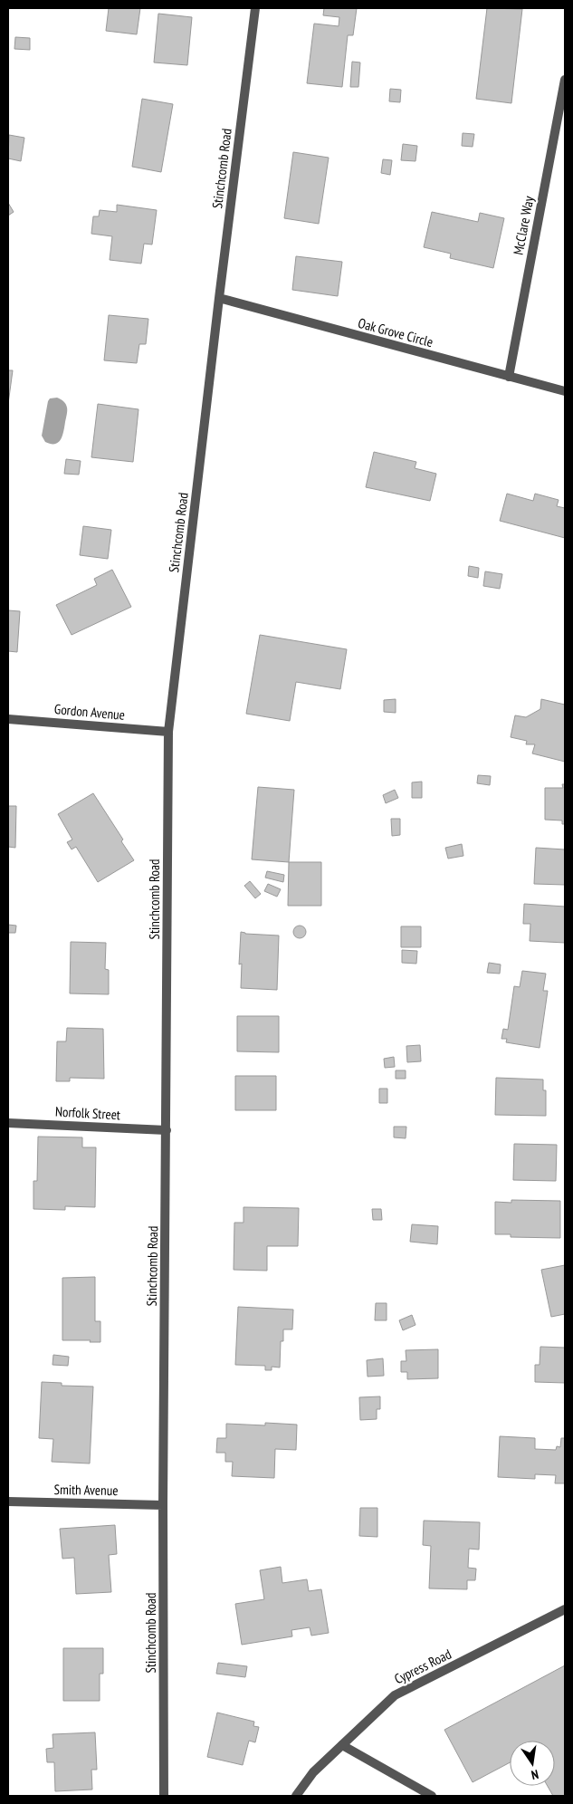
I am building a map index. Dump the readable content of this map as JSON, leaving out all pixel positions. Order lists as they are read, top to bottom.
{
  "streets": {
    "street": [
      "Stinchcomb Road",
      "McClare Way",
      "Oak Grove Circle",
      "Gordon Avenue",
      "Norfolk Street",
      "Smith Avenue",
      "Cypress Road"
    ]
  },
  "crossings": [
    ["Stinchcomb Road", "Oak Grove Circle"],
    ["Stinchcomb Road", "Gordon Avenue"],
    ["Stinchcomb Road", "Norfolk Street"],
    ["Stinchcomb Road", "Smith Avenue"],
    ["McClare Way", "Oak Grove Circle"]
  ],
  "north": "bottom"
}
